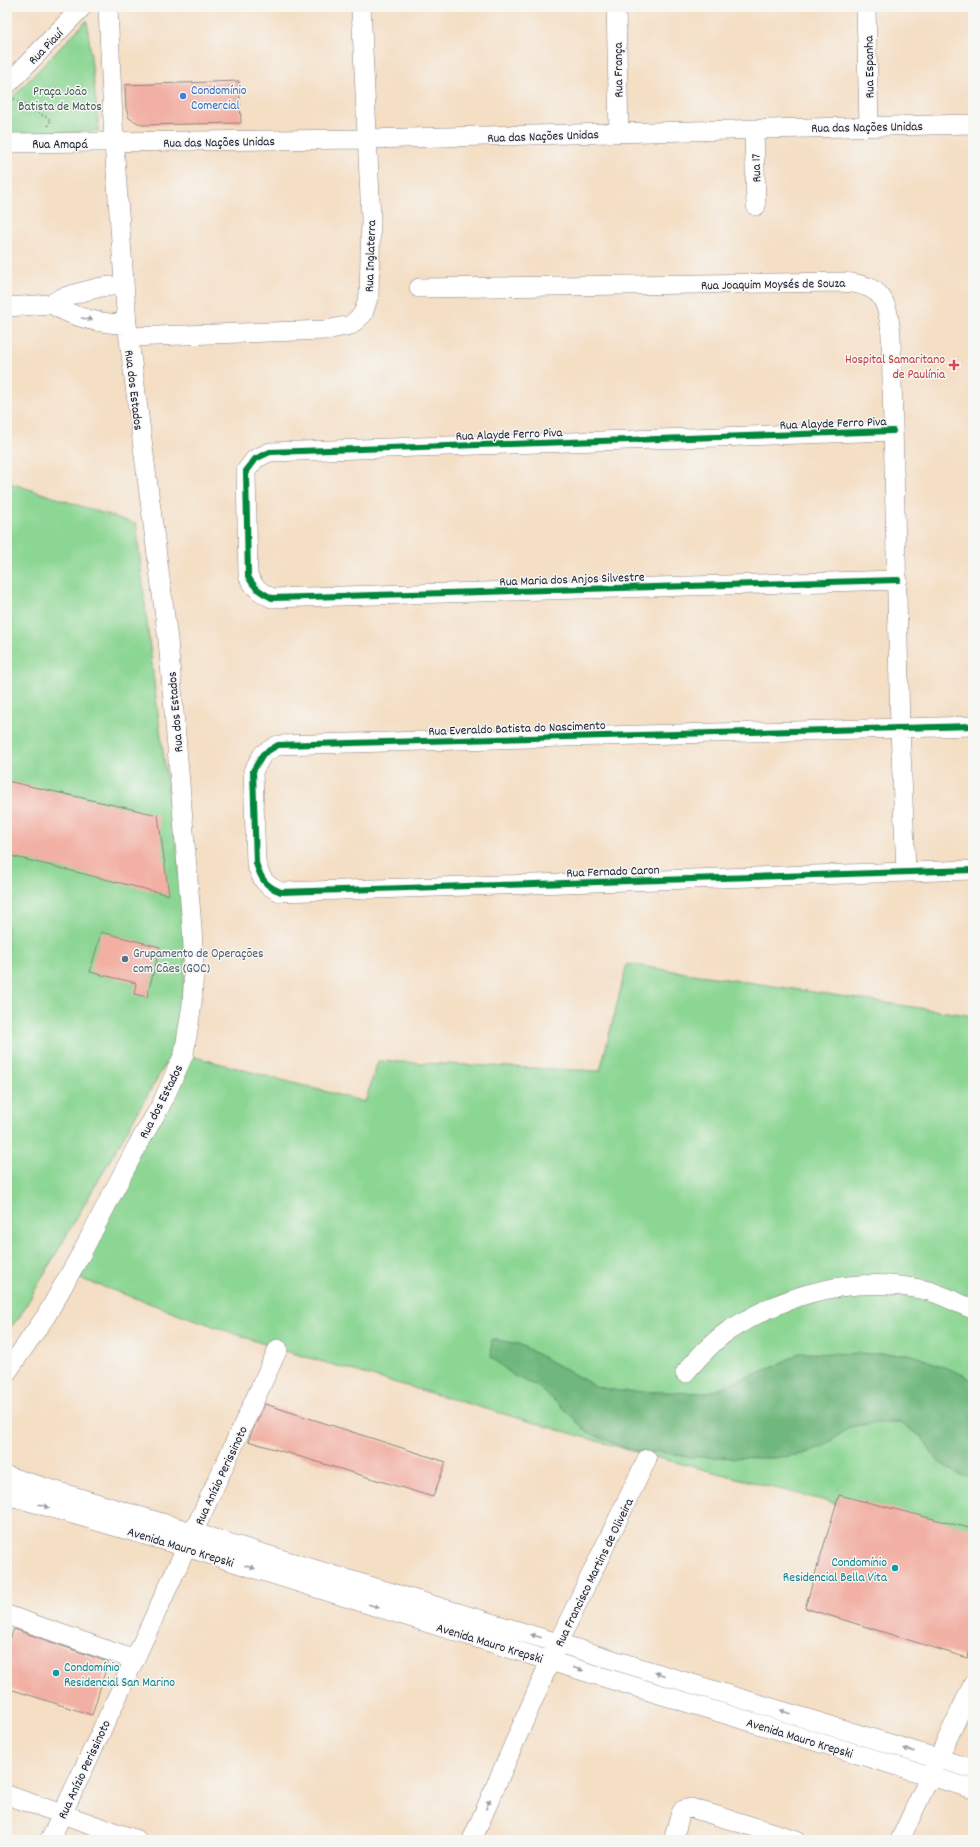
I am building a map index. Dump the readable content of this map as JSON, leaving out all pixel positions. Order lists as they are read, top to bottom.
{
  "streets": {
    "street": [
      "Rua Piauí",
      "Rua Espanha",
      "Rua França",
      "Rua das Nações Unidas",
      "Rua Amapá",
      "Rua 17",
      "Rua Inglaterra",
      "Rua Joaquim Moysés de Souza",
      "Rua dos Estados",
      "Rua Alayde Ferro Piva",
      "Rua Maria dos Anjos Silvestre",
      "Rua Everaldo Batista do Nascimento",
      "Rua Fernado Caron",
      "Rua Anízio Perissinoto",
      "Avenida Mauro Krepski",
      "Rua Francisco Martins de Oliveira"
    ]
  },
  "crossings": [
    ["Rua Espanha", "Rua das Nações Unidas"],
    ["Rua França", "Rua das Nações Unidas"],
    ["Rua das Nações Unidas", "Rua Amapá"],
    ["Rua das Nações Unidas", "Rua 17"],
    ["Rua das Nações Unidas", "Rua Inglaterra"],
    ["Rua das Nações Unidas", "Rua dos Estados"],
    ["Rua Amapá", "Rua dos Estados"],
    ["Rua Inglaterra", "Rua dos Estados"],
    ["Rua Joaquim Moysés de Souza", "Rua Alayde Ferro Piva"],
    ["Rua Joaquim Moysés de Souza", "Rua Maria dos Anjos Silvestre"],
    ["Rua Joaquim Moysés de Souza", "Rua Everaldo Batista do Nascimento"],
    ["Rua Joaquim Moysés de Souza", "Rua Fernado Caron"],
    ["Rua Alayde Ferro Piva", "Rua Maria dos Anjos Silvestre"],
    ["Rua Everaldo Batista do Nascimento", "Rua Fernado Caron"],
    ["Rua Anízio Perissinoto", "Avenida Mauro Krepski"],
    ["Avenida Mauro Krepski", "Rua Francisco Martins de Oliveira"]
  ],
  "one_way": ["Rua Francisco Martins de Oliveira"],
  "parks": ["Praça João Batista de Matos"],
  "places": {
    "other": [
      "Condomínio Comercial",
      "Grupamento de Operações com Cães (GOC)",
      "Condomínio Residencial Bella Vita",
      "Condomínio Residencial San Marino"
    ],
    "health": ["Hospital Samaritano de Paulínia"]
  }
}
